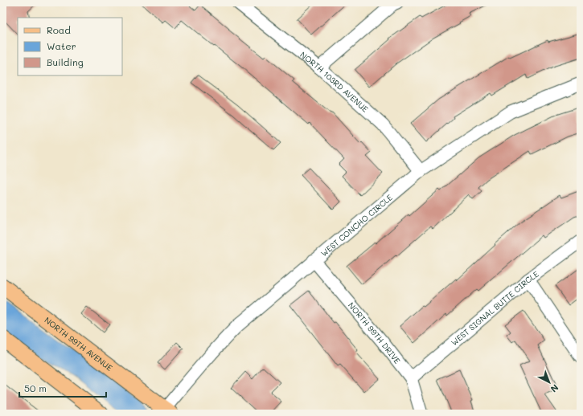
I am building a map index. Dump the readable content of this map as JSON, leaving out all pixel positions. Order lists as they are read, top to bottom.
{
  "streets": {
    "main road": ["NORTH 99TH AVENUE"],
    "street": [
      "NORTH 103RD AVENUE",
      "WEST CONCHO CIRCLE",
      "WEST SIGNAL BUTTE CIRCLE",
      "NORTH 99TH DRIVE"
    ]
  },
  "crossings": [
    ["NORTH 103RD AVENUE", "WEST CONCHO CIRCLE"],
    ["WEST CONCHO CIRCLE", "NORTH 99TH DRIVE"],
    ["WEST CONCHO CIRCLE", "NORTH 99TH AVENUE"],
    ["WEST SIGNAL BUTTE CIRCLE", "NORTH 99TH DRIVE"]
  ],
  "legend": ["Road", "Water", "Building"],
  "scale_bar": "50 m",
  "north": "bottom right"
}
